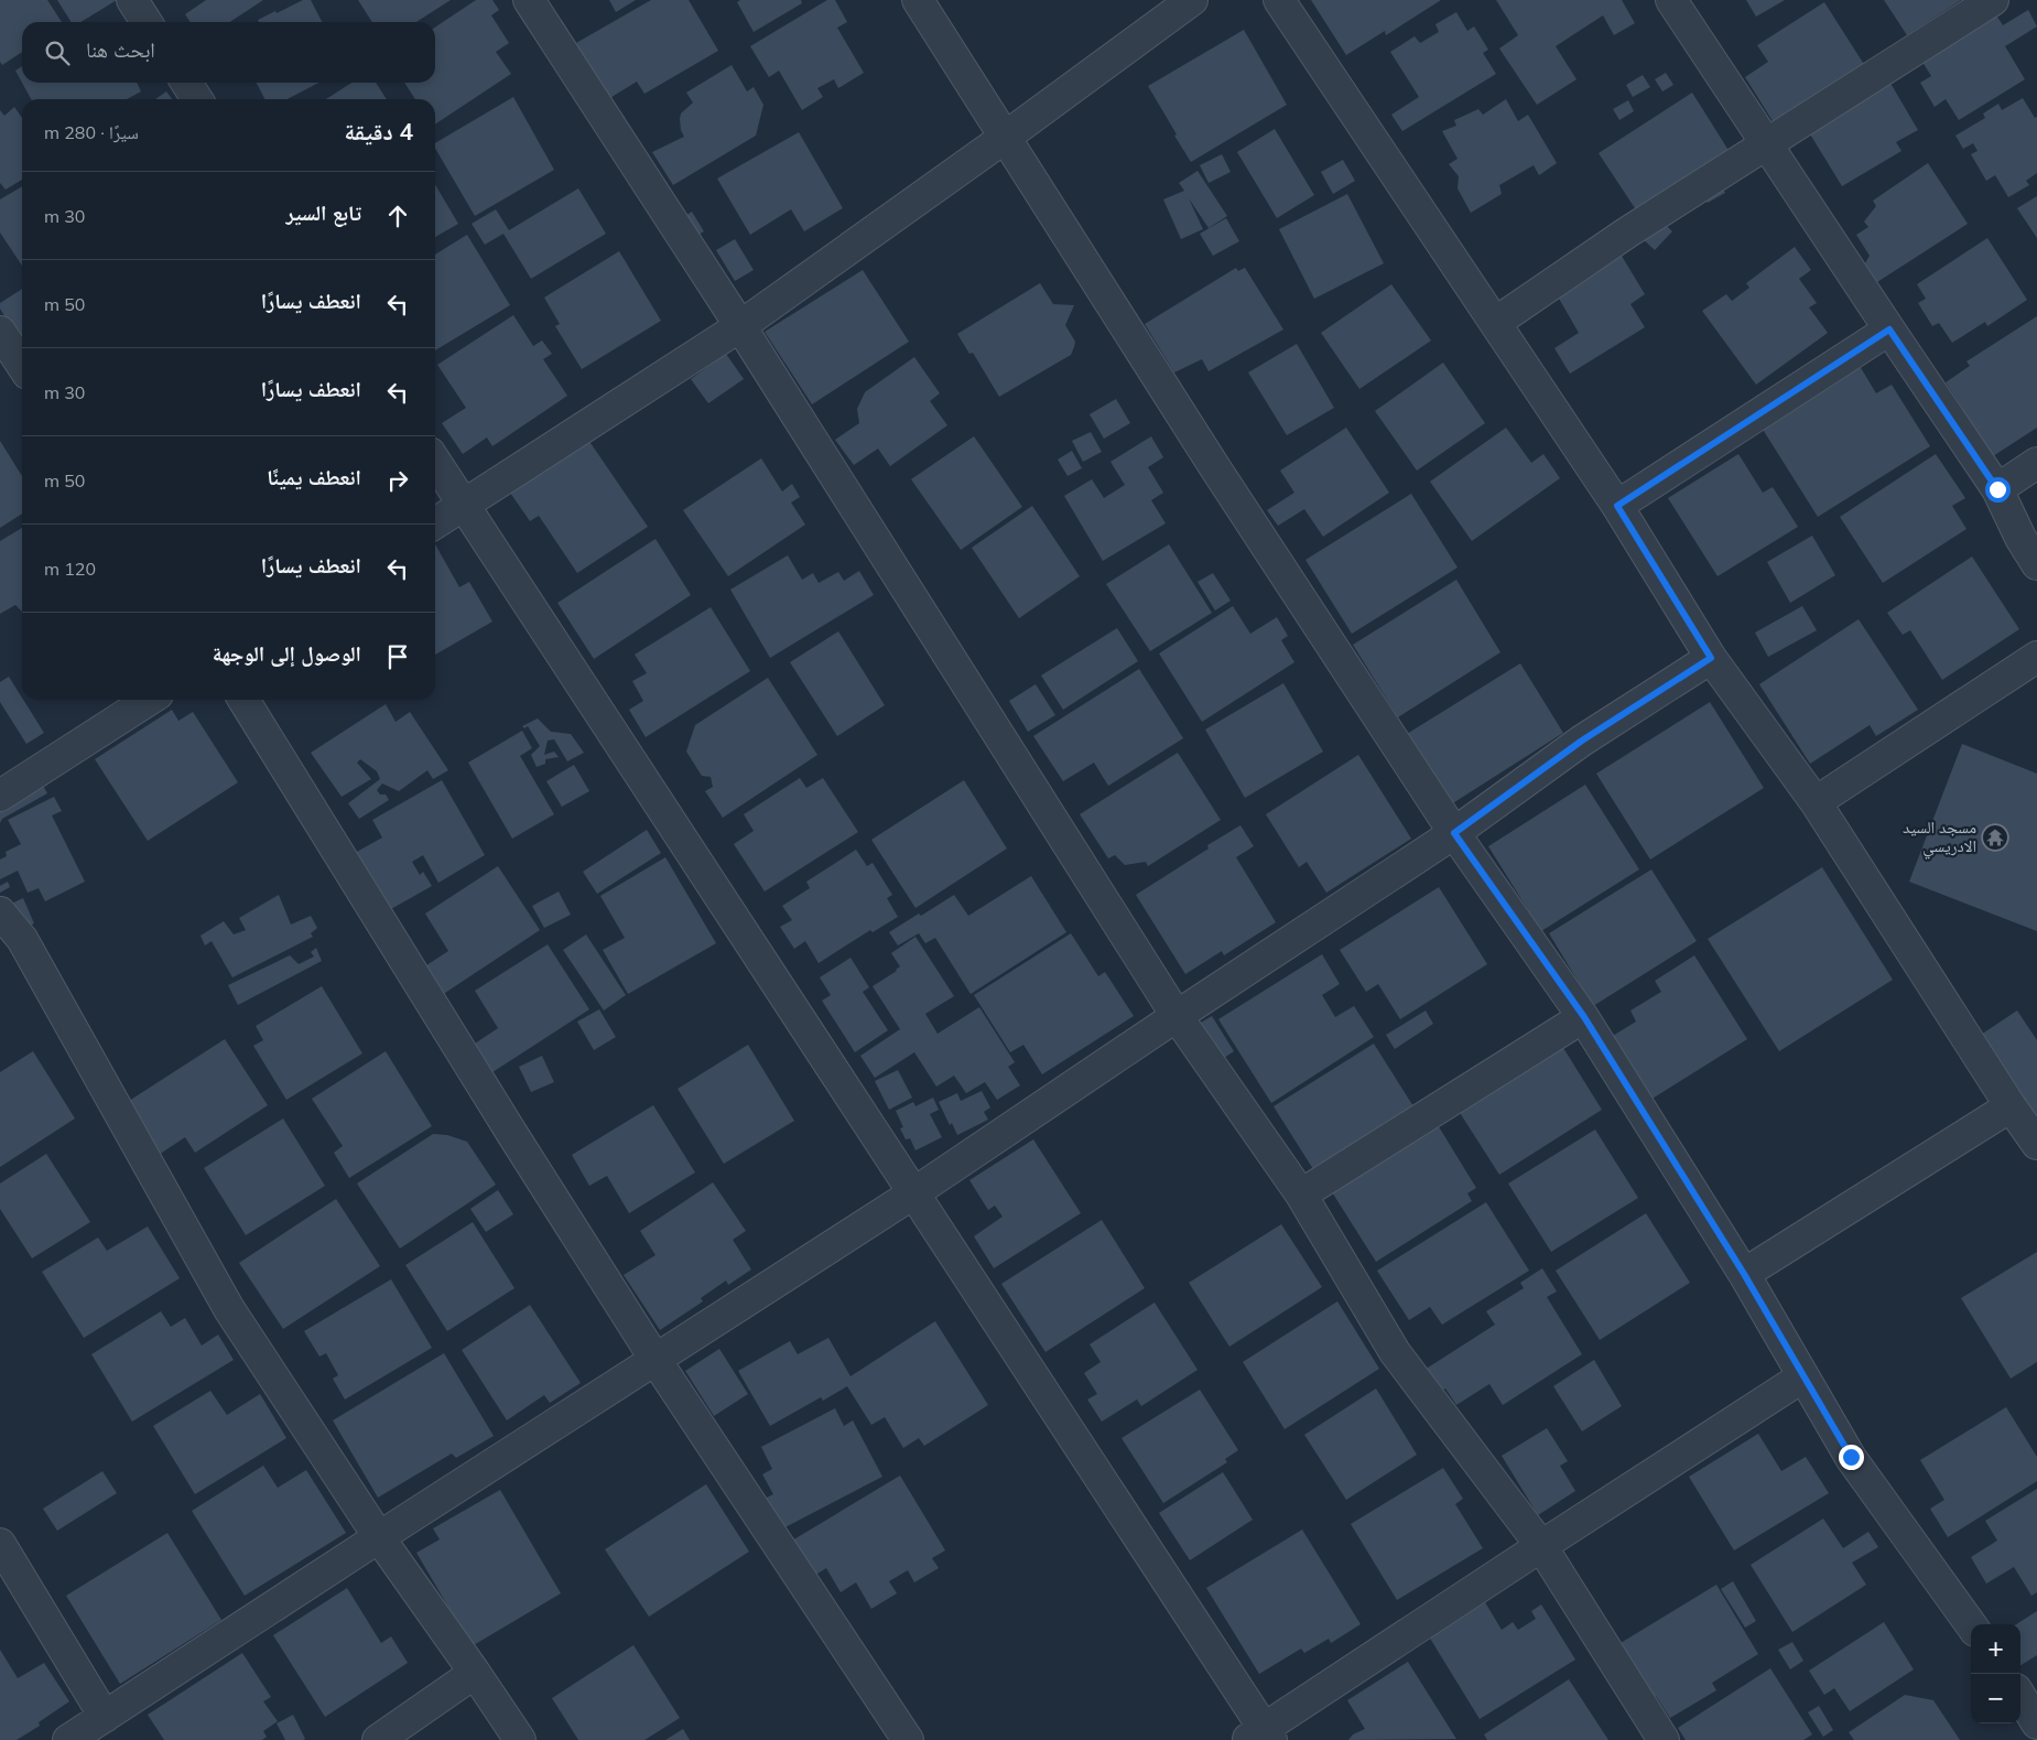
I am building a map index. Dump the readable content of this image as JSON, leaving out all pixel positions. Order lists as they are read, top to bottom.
{
  "places": {
    "temple": ["مسجد السيد الادريسي"]
  },
  "page": {
    "search": "ابحث هنا",
    "heading": ["4 دقيقة", "سيرًا · 280 m"],
    "list": [
      ["تابع السير", "30 m"],
      ["انعطف يسارًا", "50 m"],
      ["انعطف يسارًا", "30 m"],
      ["انعطف يمينًا", "50 m"],
      ["انعطف يسارًا", "120 m"],
      "الوصول إلى الوجهة"
    ],
    "map_buttons": ["+", "−"]
  }
}
